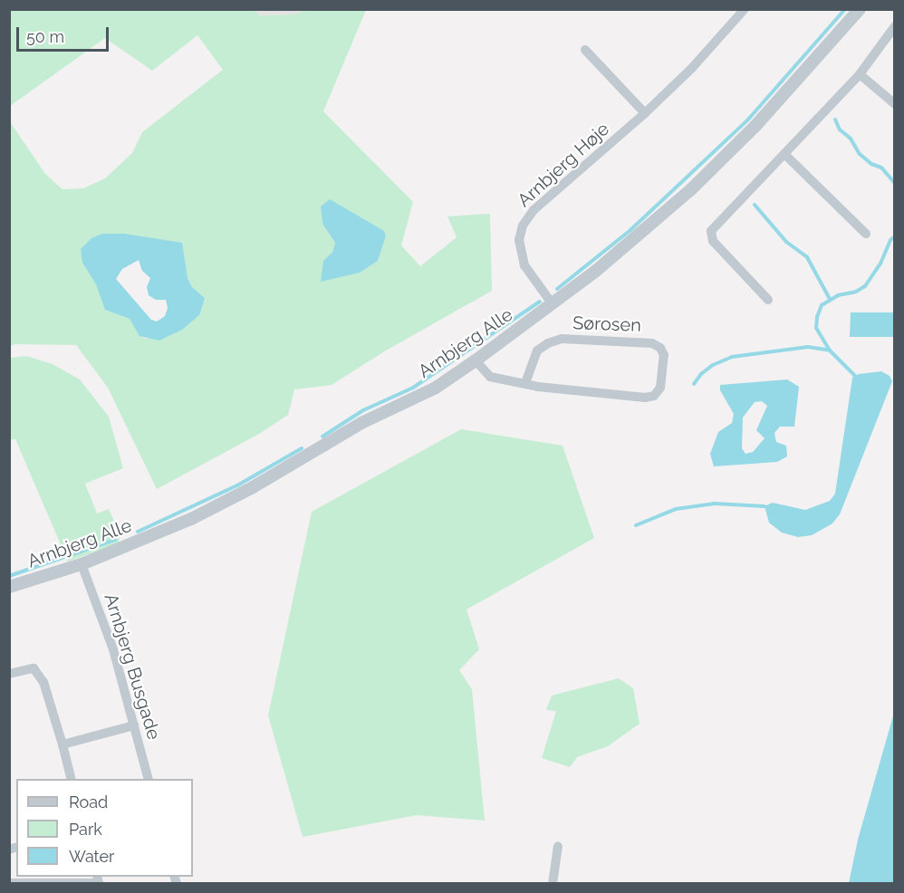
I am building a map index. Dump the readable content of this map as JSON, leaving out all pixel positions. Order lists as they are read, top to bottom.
{
  "streets": {
    "street": [
      "Arnbjerg Høje",
      "Sørosen",
      "Arnbjerg Alle",
      "Arnbjerg Busgade"
    ]
  },
  "crossings": [
    ["Arnbjerg Høje", "Arnbjerg Alle"],
    ["Sørosen", "Arnbjerg Alle"],
    ["Arnbjerg Alle", "Arnbjerg Busgade"]
  ],
  "legend": ["Road", "Park", "Water"],
  "scale_bar": "50 m"
}
